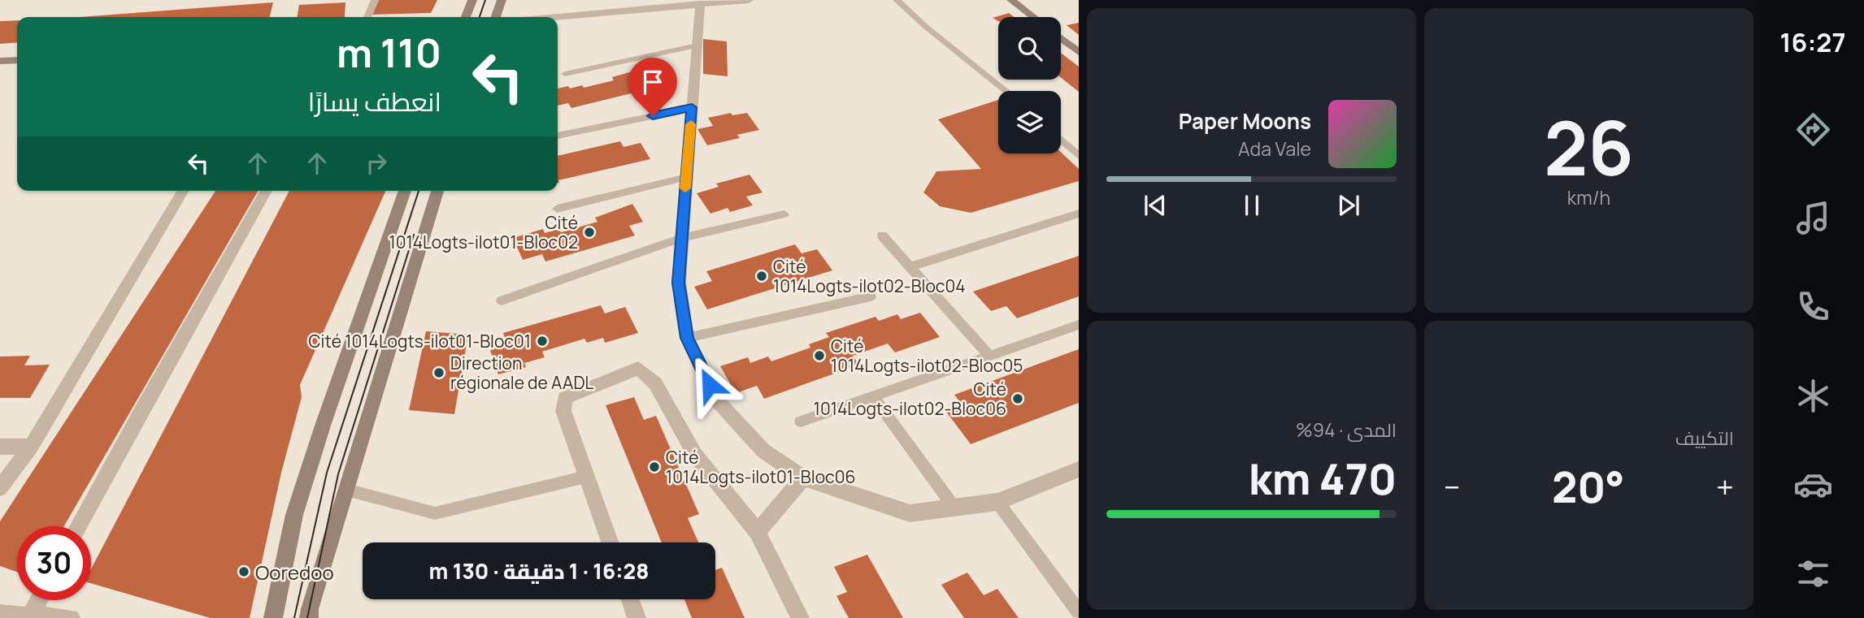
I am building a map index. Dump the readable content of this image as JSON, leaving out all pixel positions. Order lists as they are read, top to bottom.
{
  "places": [
    "Cité 1014Logts-ilot01-Bloc02",
    "Cité 1014Logts-ilot02-Bloc04",
    "Cité 1014Logts-ilot01-Bloc01",
    "Cité 1014Logts-ilot02-Bloc05",
    "Direction régionale de AADL",
    "Cité 1014Logts-ilot02-Bloc06",
    "Cité 1014Logts-ilot01-Bloc06",
    "Ooredoo"
  ],
  "page": {
    "tabs": "16:27",
    "tile": [
      ["26", "km/h"],
      "التكييف",
      ["المدى · 94%", "470 km"]
    ],
    "turn": ["110 m", "انعطف يسارًا"],
    "song": ["Paper Moons", "Ada Vale"],
    "heat": ["−", "20°", "+"],
    "limit": "30",
    "trip": "16:28 · 1 دقيقة · 130 m"
  }
}
